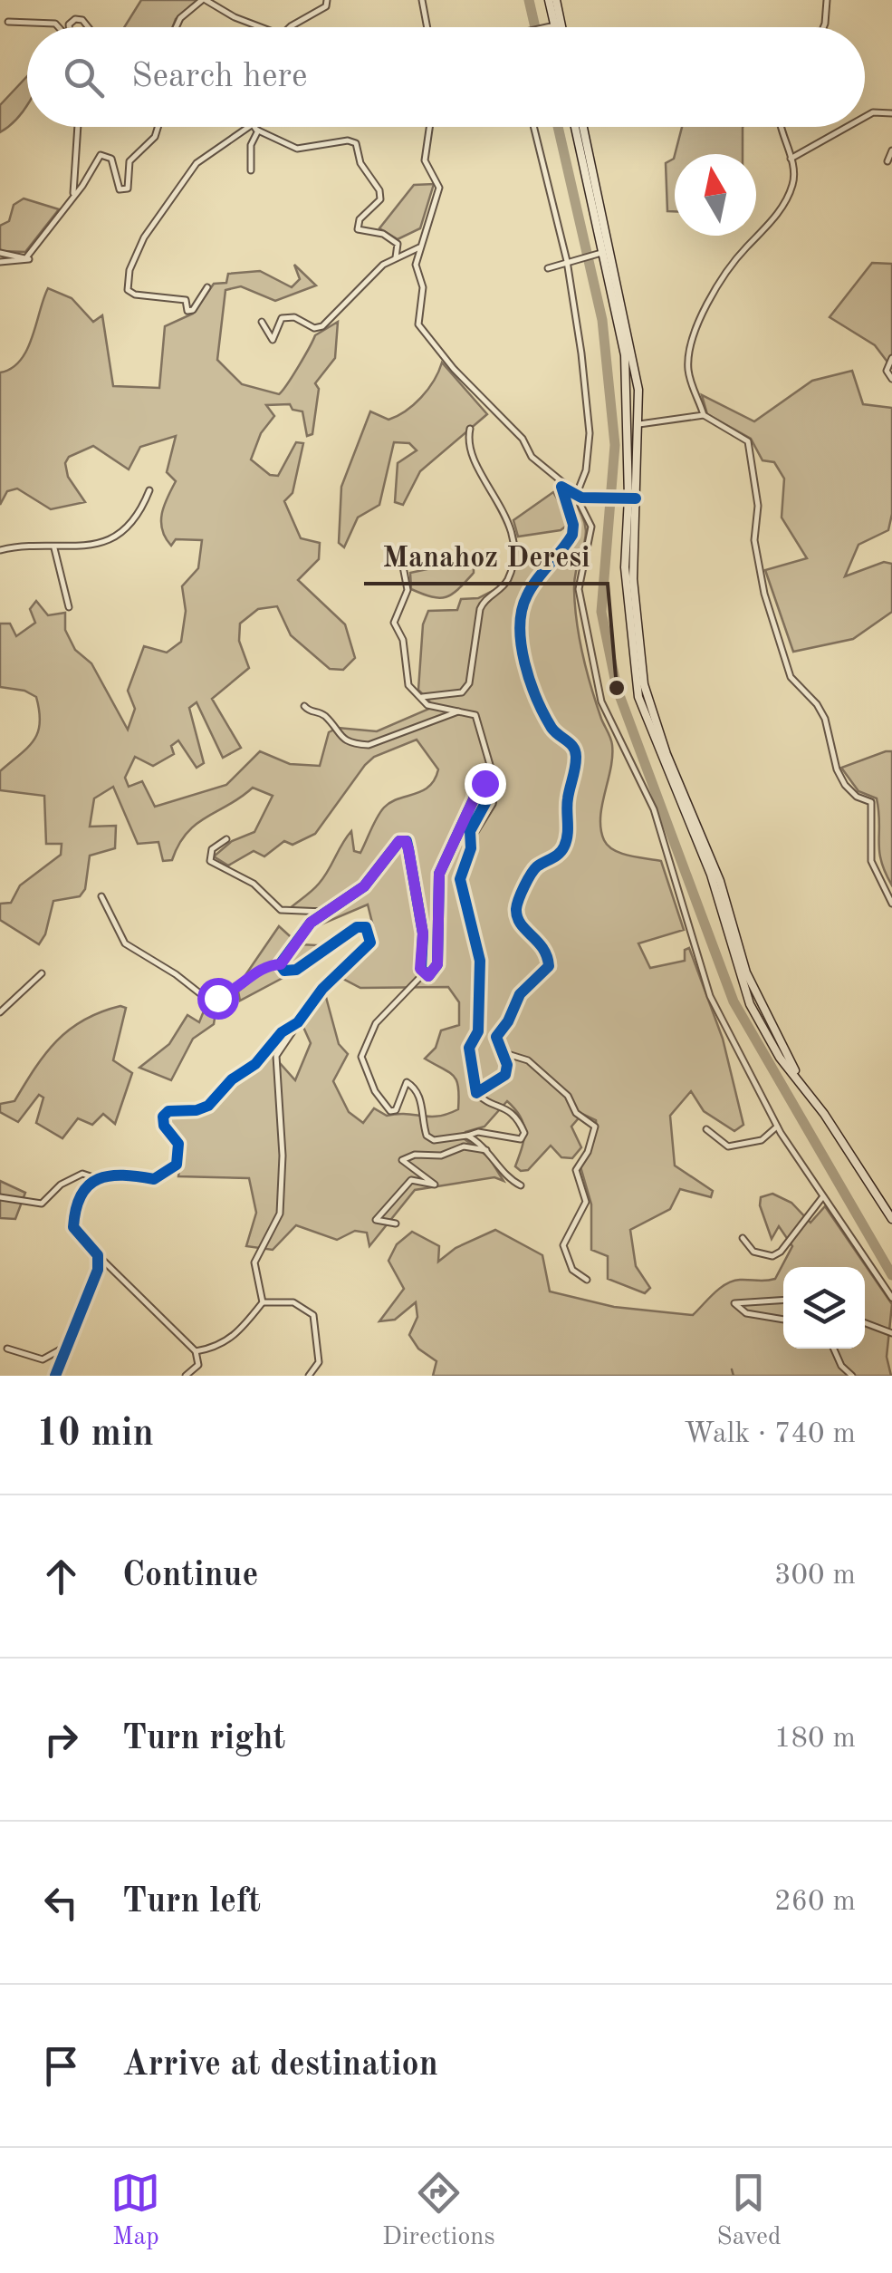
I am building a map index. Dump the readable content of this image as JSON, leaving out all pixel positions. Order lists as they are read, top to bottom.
{
  "places": ["Manahoz Deresi"],
  "north": "top",
  "page": {
    "search": "Search here",
    "heading": ["10 min", "Walk · 740 m"],
    "list": [
      ["Continue", "300 m"],
      ["Turn right", "180 m"],
      ["Turn left", "260 m"],
      "Arrive at destination"
    ],
    "nav": ["Map", "Directions", "Saved"]
  }
}
